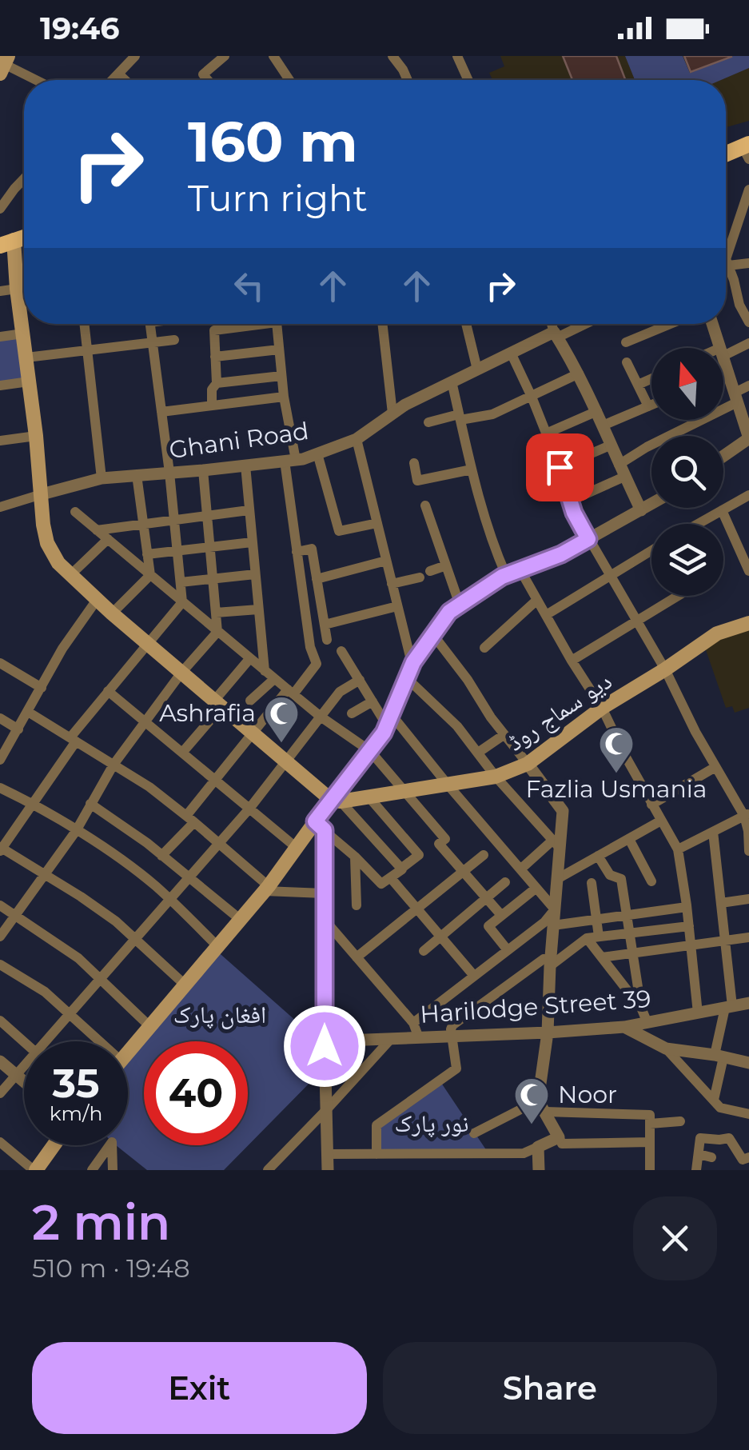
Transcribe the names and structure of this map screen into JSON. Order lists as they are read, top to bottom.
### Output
{
  "streets": {
    "main road": ["دیو سماج روڈ"],
    "street": ["Ghani Road", "Harilodge Street 39"]
  },
  "parks": ["افغان پارک", "نور پارک"],
  "places": {
    "mosque": ["Ashrafia", "Fazlia Usmania", "Noor"]
  },
  "north": "top",
  "page": {
    "status": "19:46",
    "turn": ["160 m", "Turn right"],
    "speed": "35 km/h",
    "limit": "40",
    "heading": ["2 min", "510 m · 19:48"],
    "buttons": ["Exit", "Share"]
  }
}
